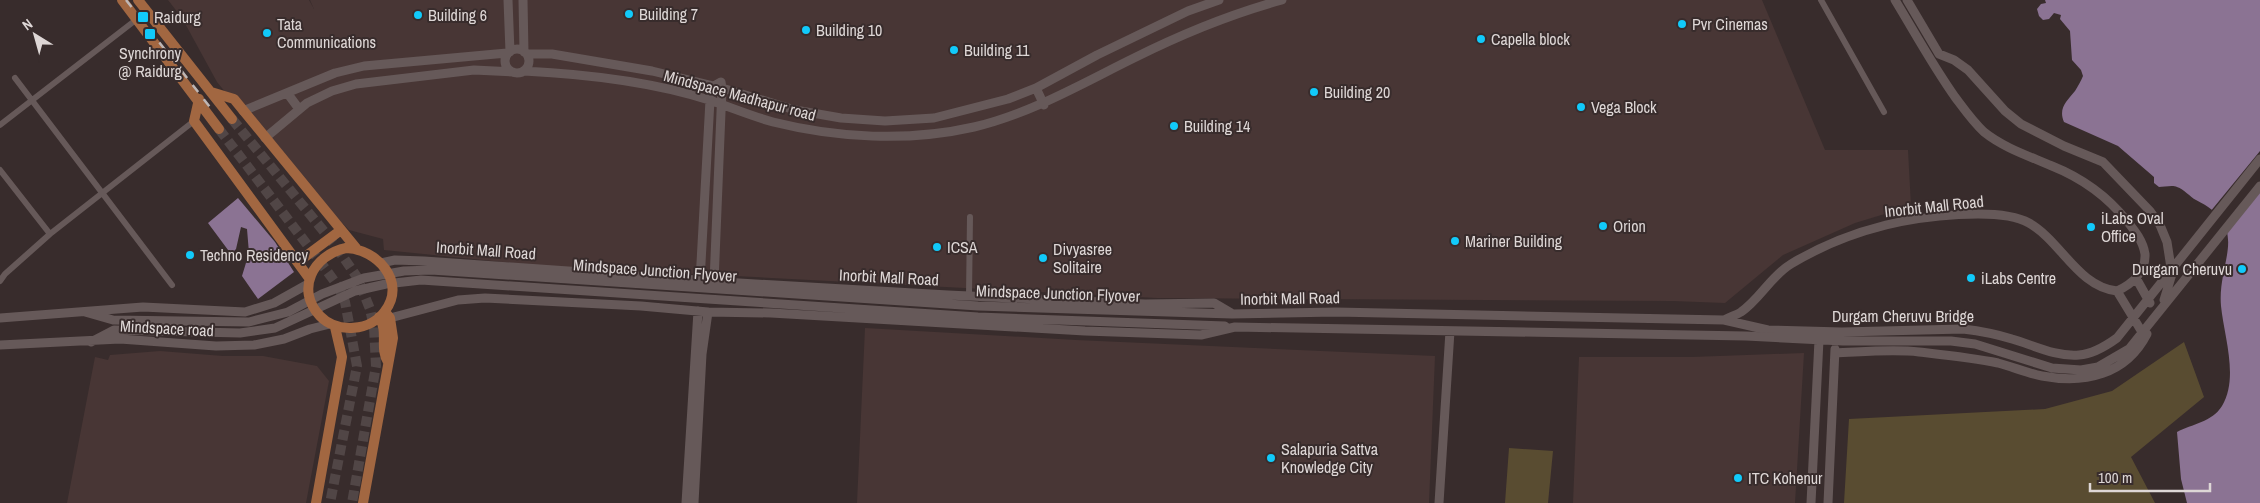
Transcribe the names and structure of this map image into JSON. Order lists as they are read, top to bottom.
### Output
{
  "streets": {
    "main road": [
      "Mindspace Madhapur road",
      "Inorbit Mall Road",
      "Mindspace Junction Flyover",
      "Durgam Cheruvu Bridge",
      "Mindspace road"
    ]
  },
  "crossings": [
    ["Inorbit Mall Road", "Mindspace Junction Flyover"],
    ["Inorbit Mall Road", "Durgam Cheruvu Bridge"],
    ["Inorbit Mall Road", "Mindspace road"],
    ["Mindspace Junction Flyover", "Mindspace road"]
  ],
  "places": {
    "other": [
      "Building 7",
      "Building 6",
      "Pvr Cinemas",
      "Building 10",
      "Tata Communications",
      "Capella block",
      "Building 11",
      "Building 20",
      "Vega Block",
      "Building 14",
      "Orion",
      "iLabs Oval Office",
      "Mariner Building",
      "ICSA",
      "Techno Residency",
      "Divyasree Solitaire",
      "Durgam Cheruvu",
      "iLabs Centre",
      "Salapuria Sattva Knowledge City",
      "ITC Kohenur"
    ],
    "transit": ["Raidurg", "Synchrony @ Raidurg"]
  },
  "scale_bar": "100 m",
  "north": "top left"
}
